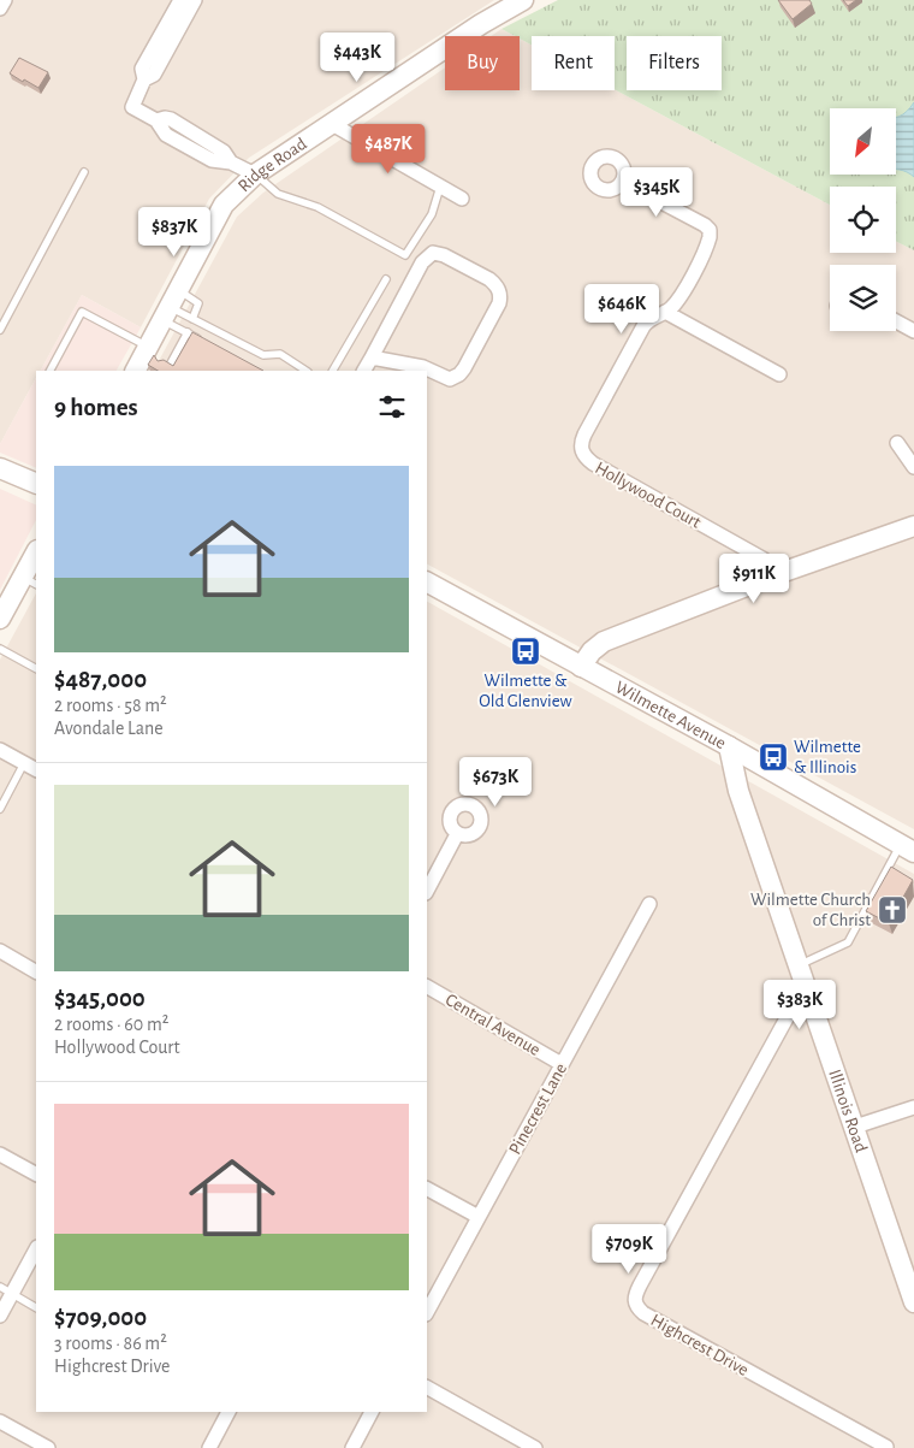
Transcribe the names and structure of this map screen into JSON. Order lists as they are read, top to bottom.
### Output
{
  "streets": {
    "street": [
      "Ridge Road",
      "Hollywood Court",
      "Wilmette Avenue",
      "Central Avenue",
      "Pinecrest Lane",
      "Illinois Road",
      "Highcrest Drive"
    ]
  },
  "crossings": [
    ["Wilmette Avenue", "Illinois Road"],
    ["Central Avenue", "Pinecrest Lane"],
    ["Illinois Road", "Highcrest Drive"]
  ],
  "places": {
    "bus stop": ["Wilmette & Old Glenview", "Wilmette & Illinois"],
    "church": ["Wilmette Church of Christ"]
  },
  "north": "bottom left",
  "page": {
    "price": [
      "$443K",
      "$487K",
      "$345K",
      "$837K",
      "$646K",
      "$911K",
      "$673K",
      "$383K",
      "$709K"
    ],
    "chip": ["Buy", "Rent", "Filters"],
    "heading": "9 homes",
    "list": [
      {
        "name": "$487,000",
        "note": "2 rooms · 58 m² · Avondale Lane"
      },
      {
        "name": "$345,000",
        "note": "2 rooms · 60 m² · Hollywood Court"
      },
      {
        "name": "$709,000",
        "note": "3 rooms · 86 m² · Highcrest Drive"
      }
    ]
  }
}
